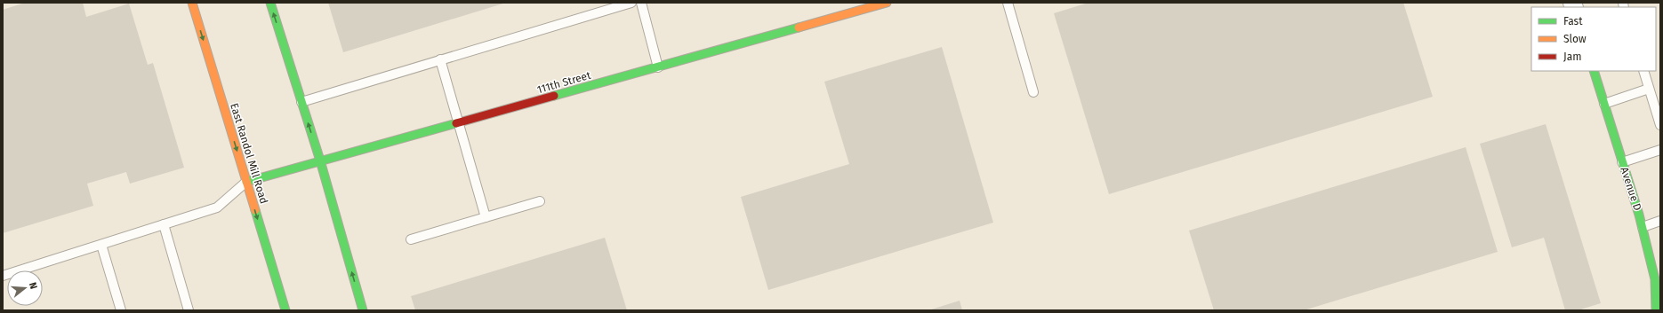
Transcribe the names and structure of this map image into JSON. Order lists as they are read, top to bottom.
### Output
{
  "streets": {
    "street": ["111th Street", "East Randol Mill Road", "Avenue D"]
  },
  "crossings": [
    ["111th Street", "East Randol Mill Road"]
  ],
  "one_way": ["East Randol Mill Road"],
  "legend": ["Fast", "Slow", "Jam"],
  "north": "right"
}
